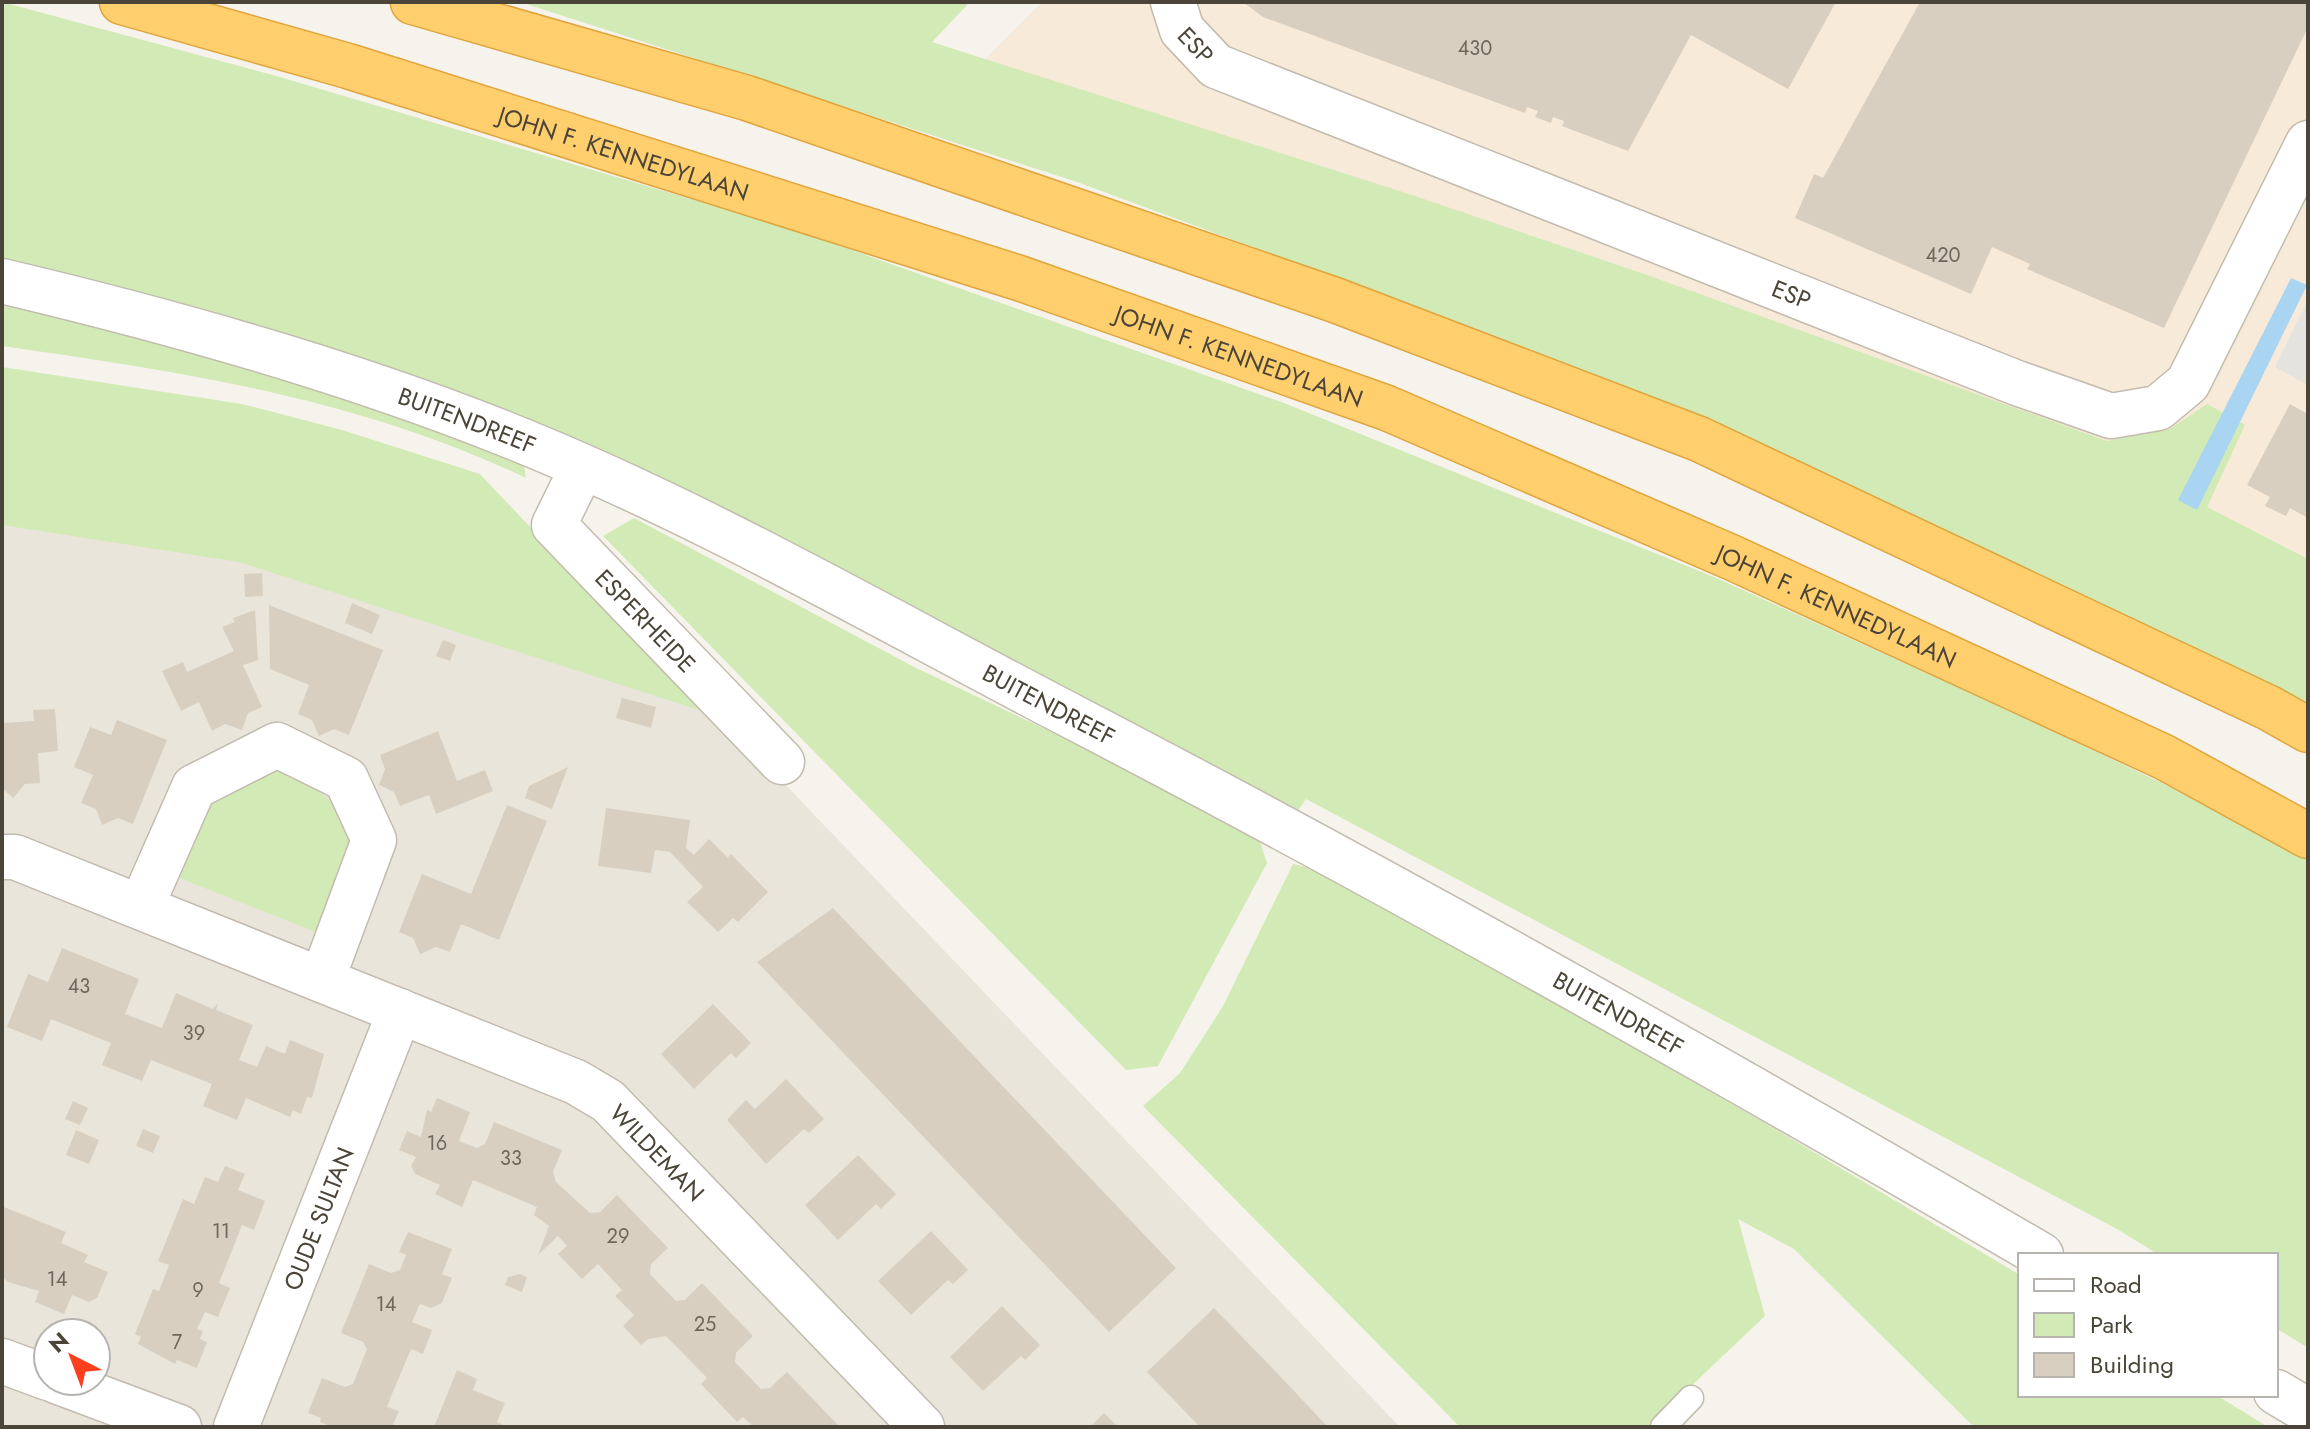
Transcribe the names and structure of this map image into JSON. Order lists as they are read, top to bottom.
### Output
{
  "streets": {
    "highway": ["JOHN F. KENNEDYLAAN"],
    "street": [
      "ESP",
      "BUITENDREEF",
      "ESPERHEIDE",
      "WILDEMAN",
      "OUDE SULTAN"
    ]
  },
  "crossings": [
    ["BUITENDREEF", "ESPERHEIDE"],
    ["WILDEMAN", "OUDE SULTAN"]
  ],
  "house_numbers": [
    "430",
    "420",
    "43",
    "39",
    "16",
    "33",
    "11",
    "29",
    "14",
    "9",
    "14",
    "25",
    "7"
  ],
  "legend": ["Road", "Park", "Building"],
  "north": "top left"
}
